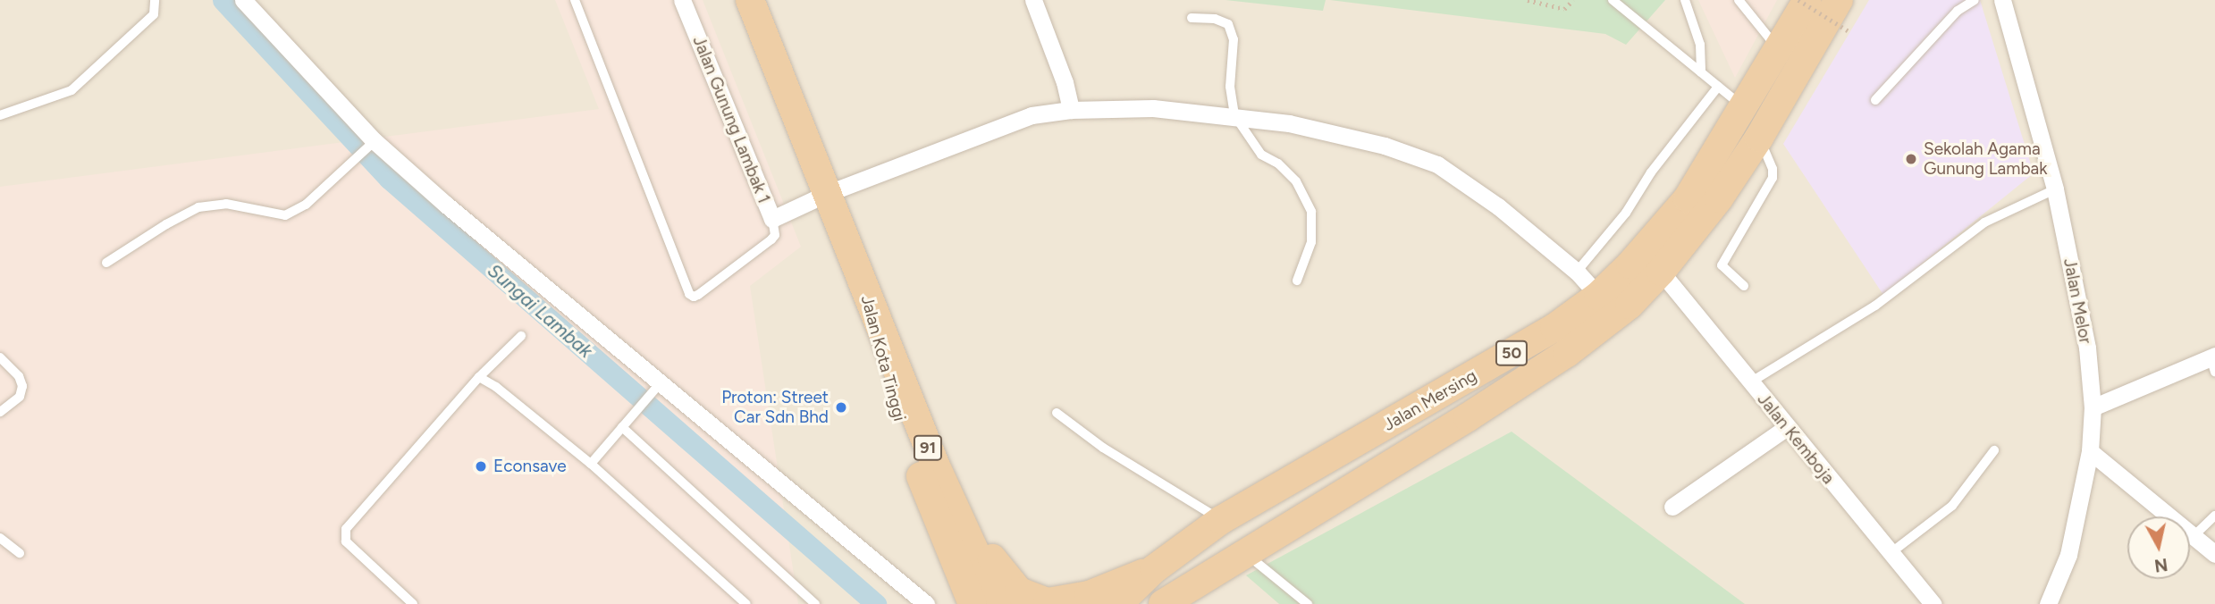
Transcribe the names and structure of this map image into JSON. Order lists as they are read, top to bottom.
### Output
{
  "streets": {
    "highway": [
      "50",
      "Jalan Kota Tinggi",
      "Jalan Mersing",
      "91"
    ],
    "street": ["Jalan Gunung Lambak 1", "Jalan Melor", "Jalan Kemboja"]
  },
  "crossings": [
    ["Jalan Gunung Lambak 1", "Jalan Kota Tinggi"],
    ["Jalan Gunung Lambak 1", "Jalan Mersing"],
    ["Jalan Mersing", "Jalan Kemboja"]
  ],
  "water": ["Sungai Lambak"],
  "places": ["Sekolah Agama Gunung Lambak", "Proton: Street Car Sdn Bhd", "Econsave"],
  "north": "bottom"
}
